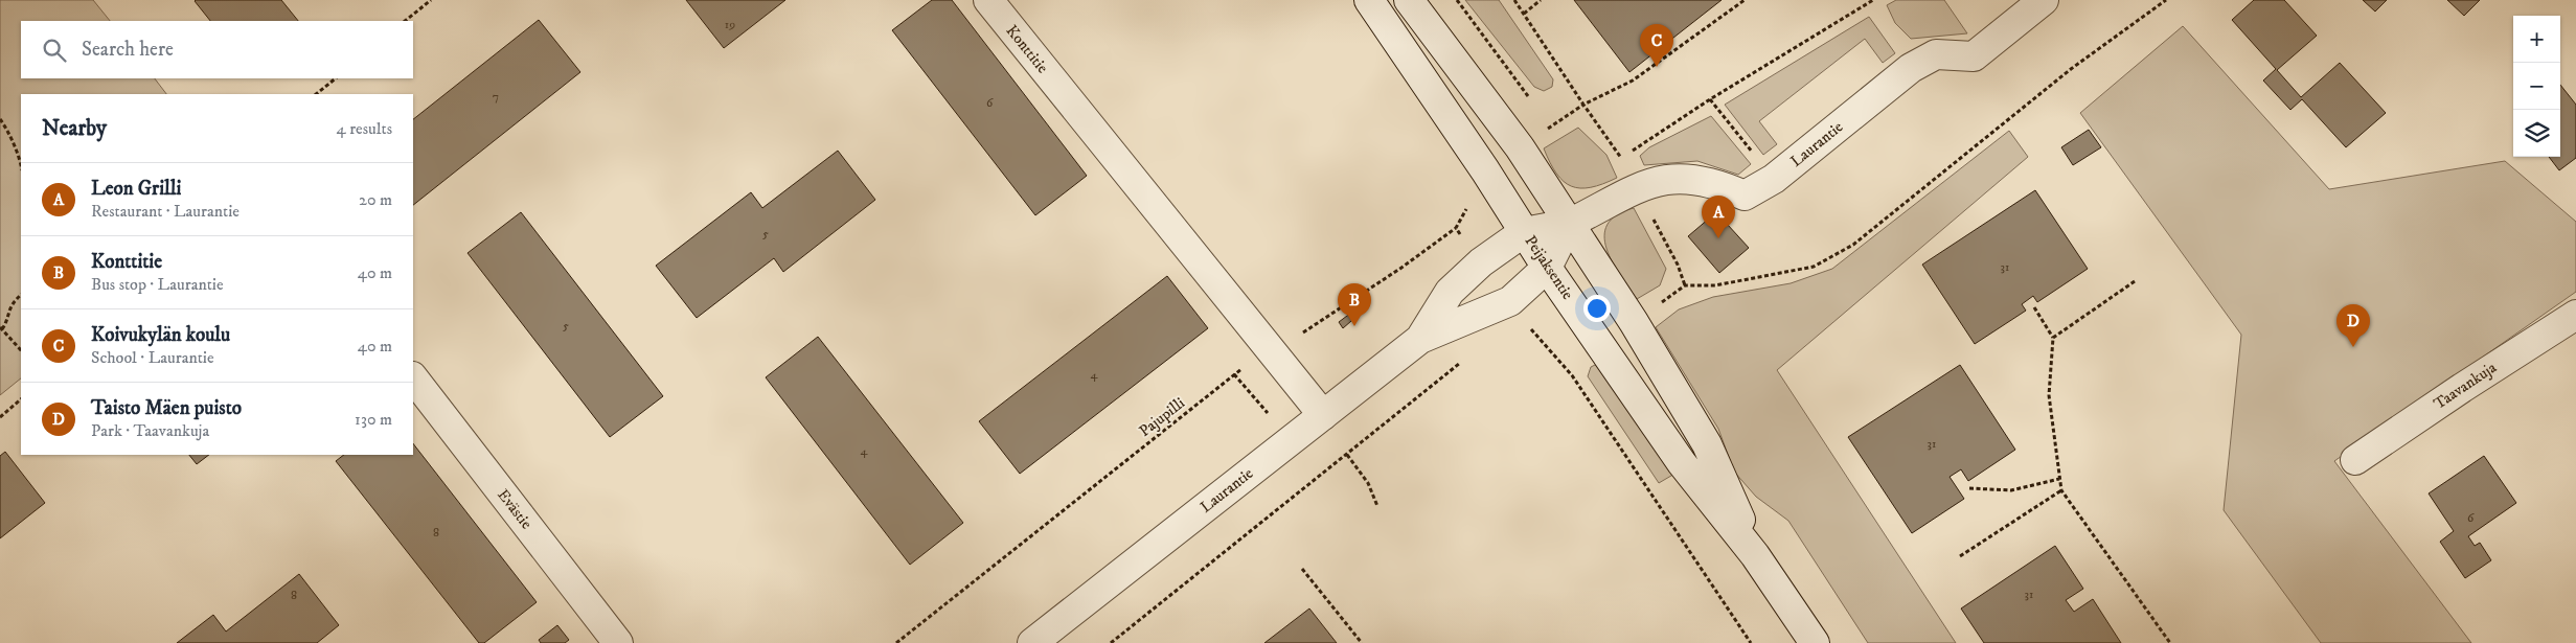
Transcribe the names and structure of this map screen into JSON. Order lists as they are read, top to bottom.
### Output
{
  "streets": {
    "street": [
      "Konttitie",
      "Laurantie",
      "Peijaksentie",
      "Taavankuja",
      "Evästie"
    ],
    "path": ["Pajupilli"]
  },
  "crossings": [
    ["Konttitie", "Laurantie"],
    ["Konttitie", "Pajupilli"],
    ["Laurantie", "Peijaksentie"]
  ],
  "house_numbers": [
    "19",
    "7",
    "6",
    "5",
    "31",
    "5",
    "4",
    "31",
    "4",
    "6",
    "8",
    "31",
    "8"
  ],
  "page": {
    "map_buttons": ["+", "−"],
    "search": "Search here",
    "pins": [
      "C",
      "A",
      "B",
      "D"
    ],
    "heading": ["Nearby", "4 results"],
    "list": [
      {
        "mark": "A",
        "name": "Leon Grilli",
        "note": "Restaurant · Laurantie",
        "value": "20 m"
      },
      {
        "mark": "B",
        "name": "Konttitie",
        "note": "Bus stop · Laurantie",
        "value": "40 m"
      },
      {
        "mark": "C",
        "name": "Koivukylän koulu",
        "note": "School · Laurantie",
        "value": "40 m"
      },
      {
        "mark": "D",
        "name": "Taisto Mäen puisto",
        "note": "Park · Taavankuja",
        "value": "130 m"
      }
    ]
  }
}
